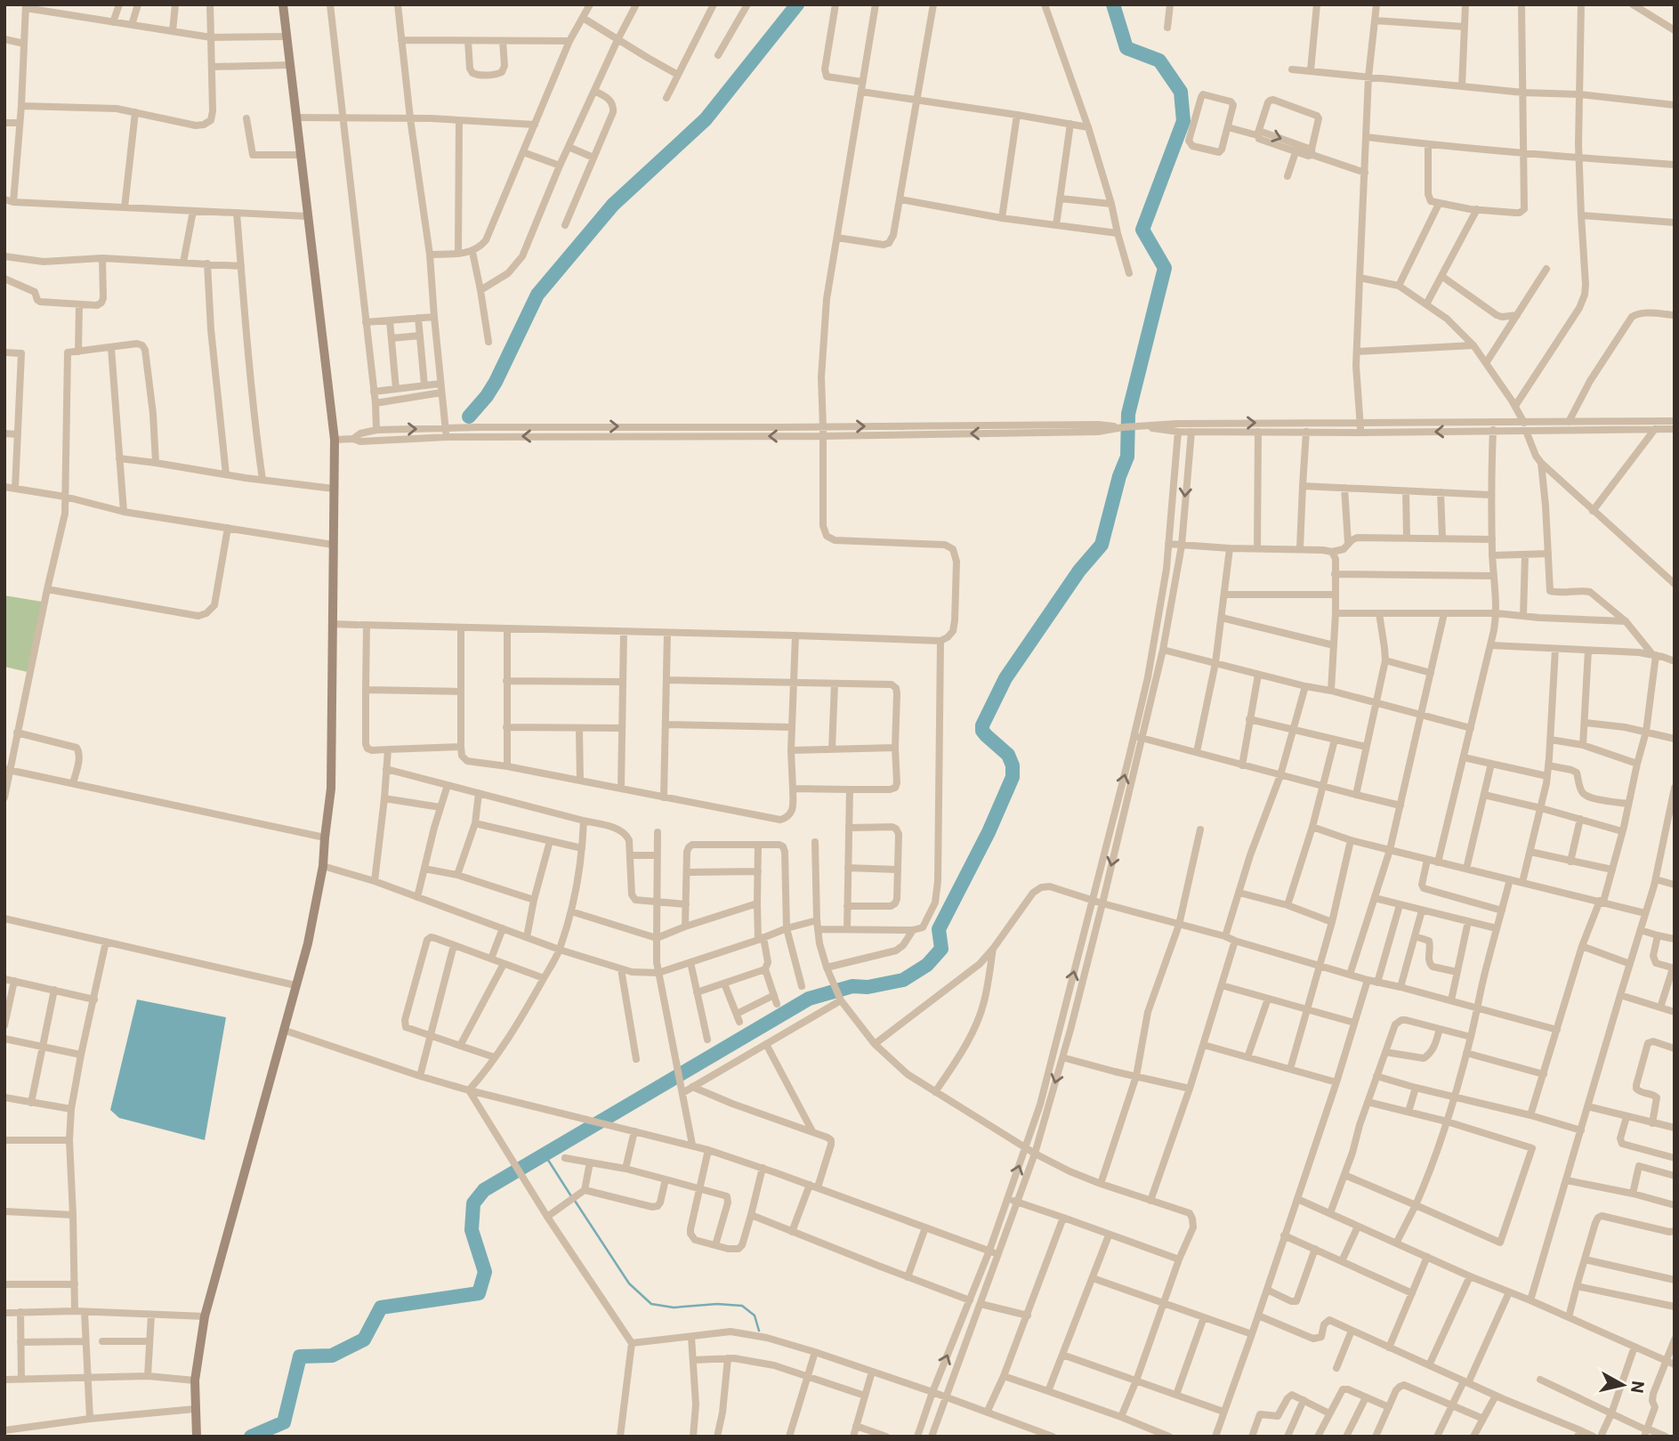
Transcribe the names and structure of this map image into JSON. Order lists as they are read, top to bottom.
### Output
{
  "north": "right"
}
